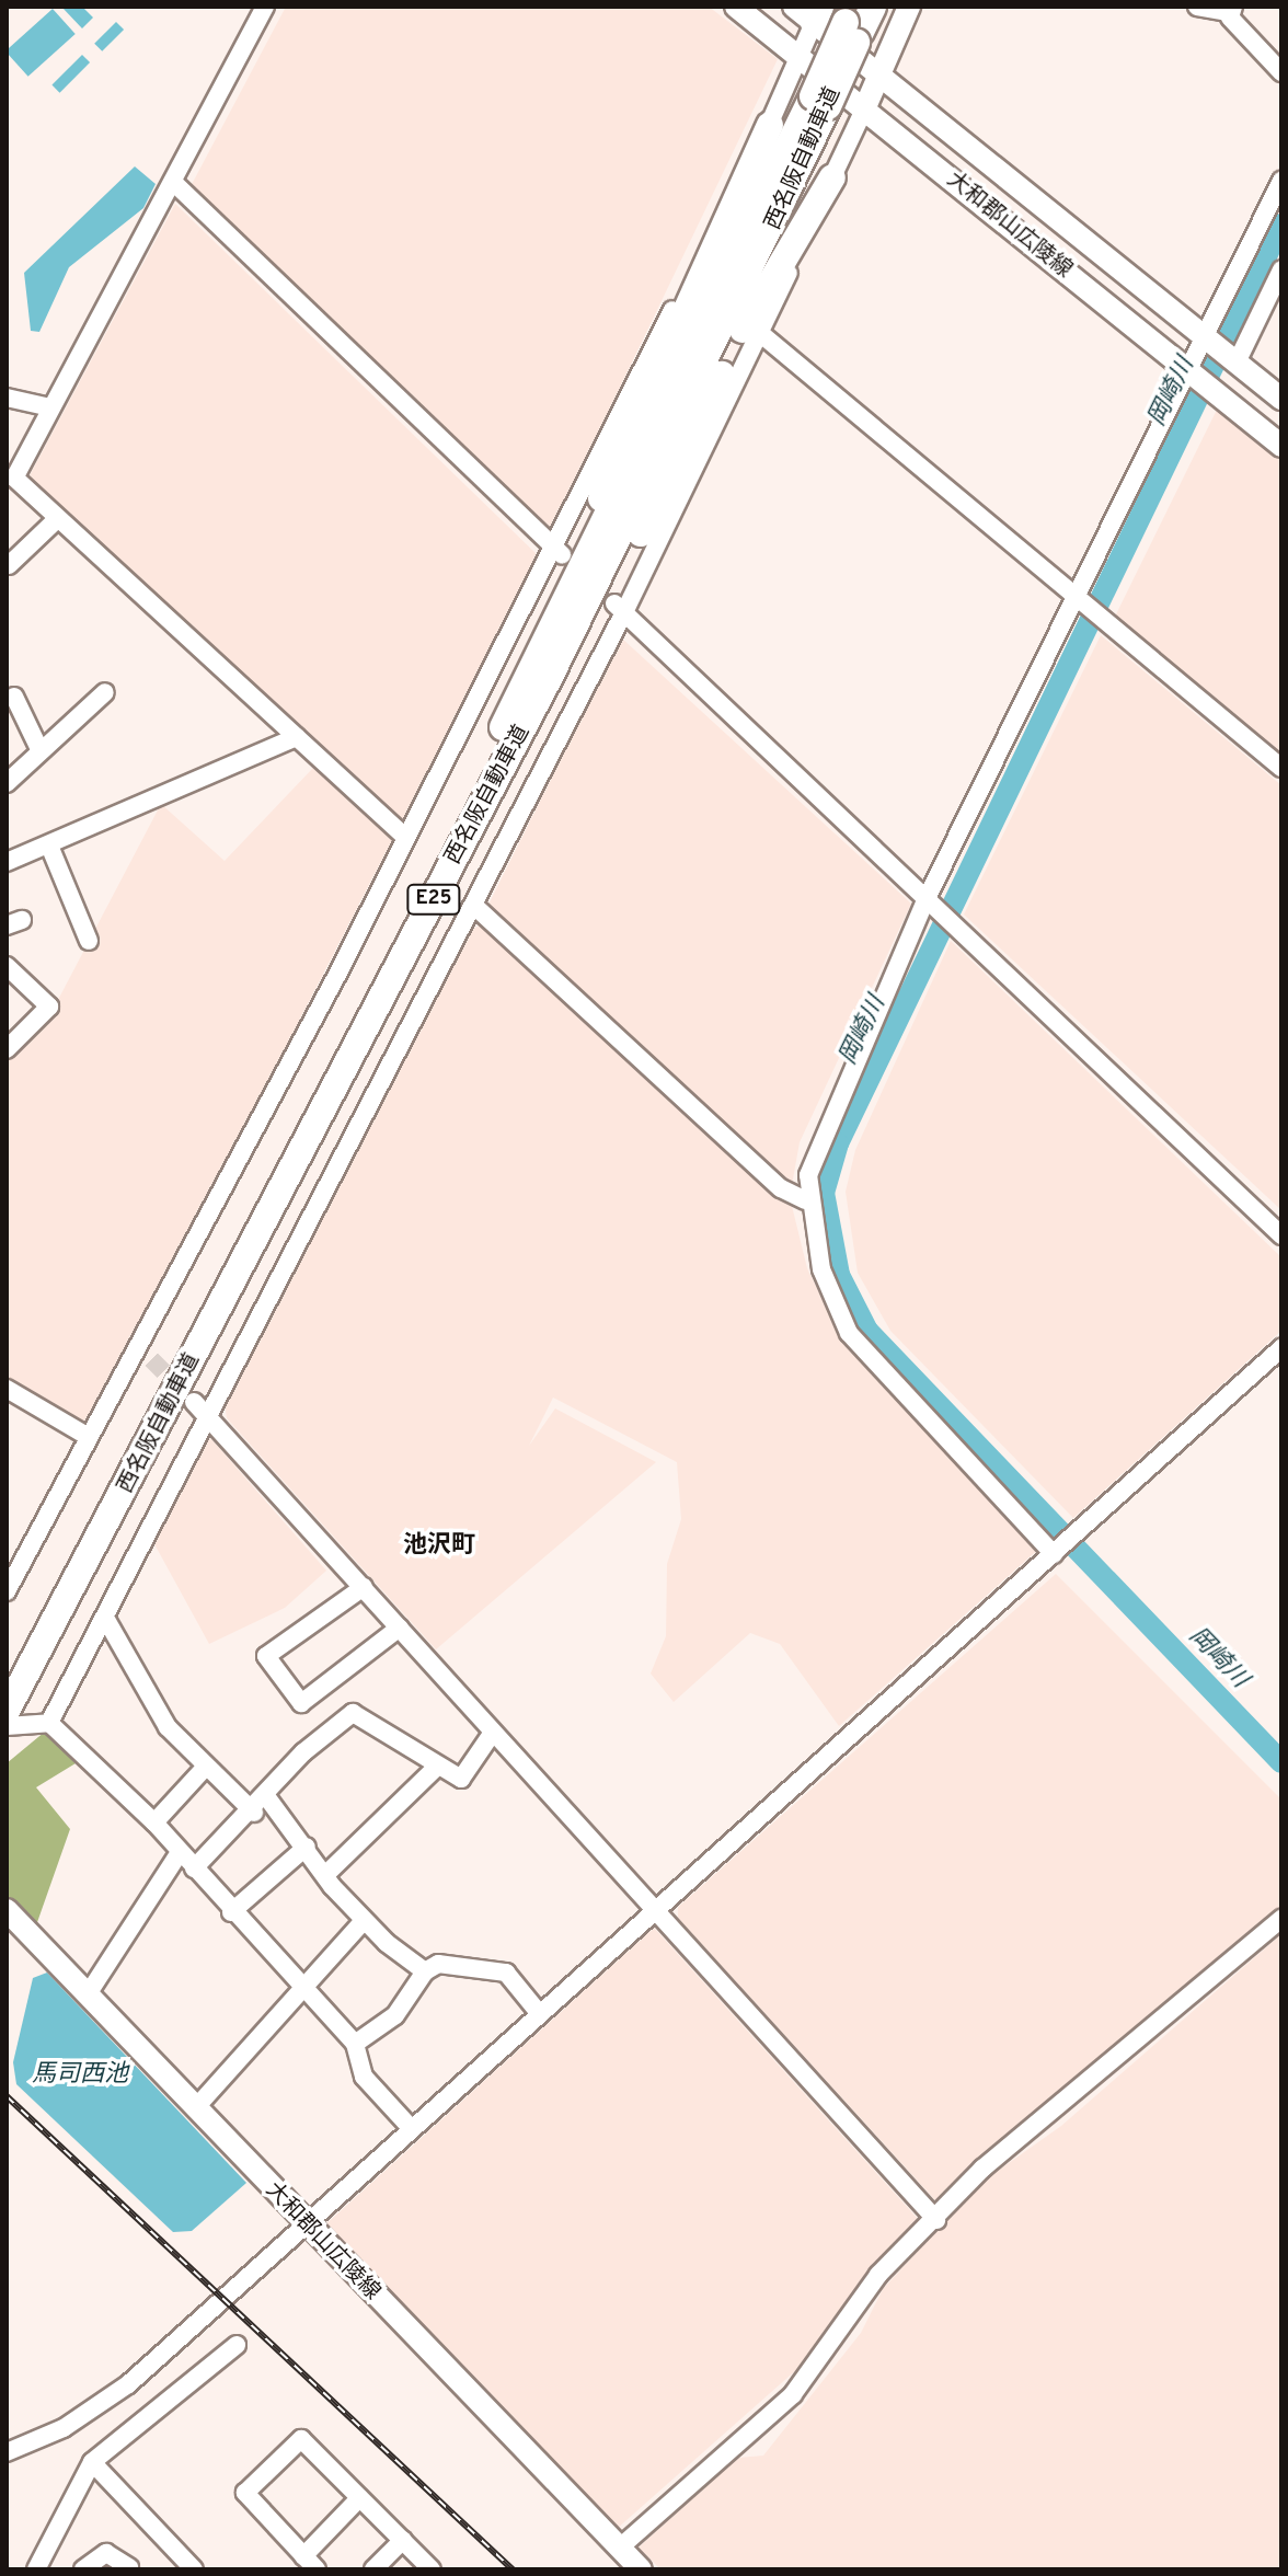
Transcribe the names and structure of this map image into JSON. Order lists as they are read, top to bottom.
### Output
{
  "streets": {
    "highway": ["西名阪自動車道", "E25"],
    "main road": ["大和郡山広陵線"]
  },
  "districts": ["池沢町"],
  "water": ["岡崎川", "馬司西池"]
}
